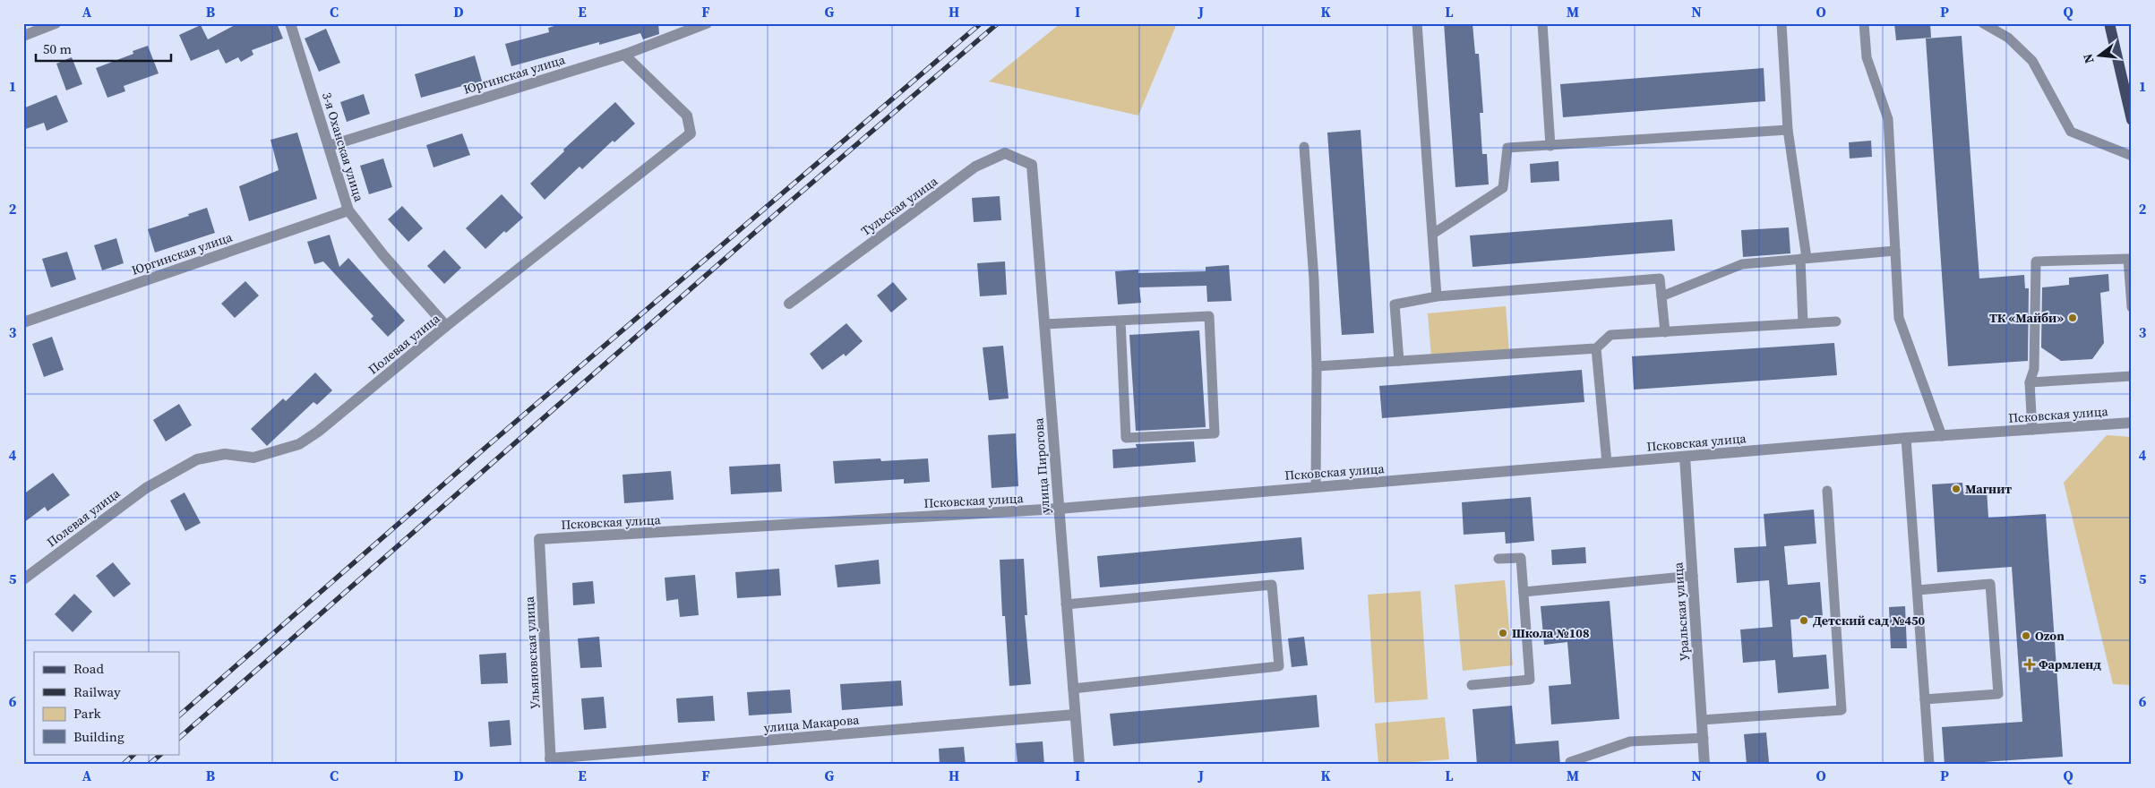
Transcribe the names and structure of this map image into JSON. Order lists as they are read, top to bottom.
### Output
{
  "streets": {
    "street": [
      "Юргинская улица",
      "3-я Оханская улица",
      "Тульская улица",
      "Полевая улица",
      "Псковская улица",
      "улица Пирогова",
      "Уральская улица",
      "Ульяновская улица",
      "улица Макарова"
    ]
  },
  "crossings": [
    ["Юргинская улица", "3-я Оханская улица"],
    ["Юргинская улица", "Полевая улица"],
    ["3-я Оханская улица", "Полевая улица"],
    ["Тульская улица", "улица Пирогова"],
    ["Псковская улица", "улица Пирогова"],
    ["Псковская улица", "Уральская улица"],
    ["Псковская улица", "Ульяновская улица"],
    ["улица Пирогова", "улица Макарова"],
    ["Ульяновская улица", "улица Макарова"]
  ],
  "places": {
    "other": [
      "ТК «Майби»",
      "Магнит",
      "Детский сад №450",
      "Школа №108",
      "Ozon"
    ],
    "health": ["Фармленд"]
  },
  "legend": [
    "Road",
    "Railway",
    "Park",
    "Building"
  ],
  "scale_bar": "50 m",
  "north": "left",
  "grid": {
    "columns": [
      "A",
      "B",
      "C",
      "D",
      "E",
      "F",
      "G",
      "H",
      "I",
      "J",
      "K",
      "L",
      "M",
      "N",
      "O",
      "P",
      "Q"
    ],
    "rows": [
      "1",
      "2",
      "3",
      "4",
      "5",
      "6"
    ]
  }
}
